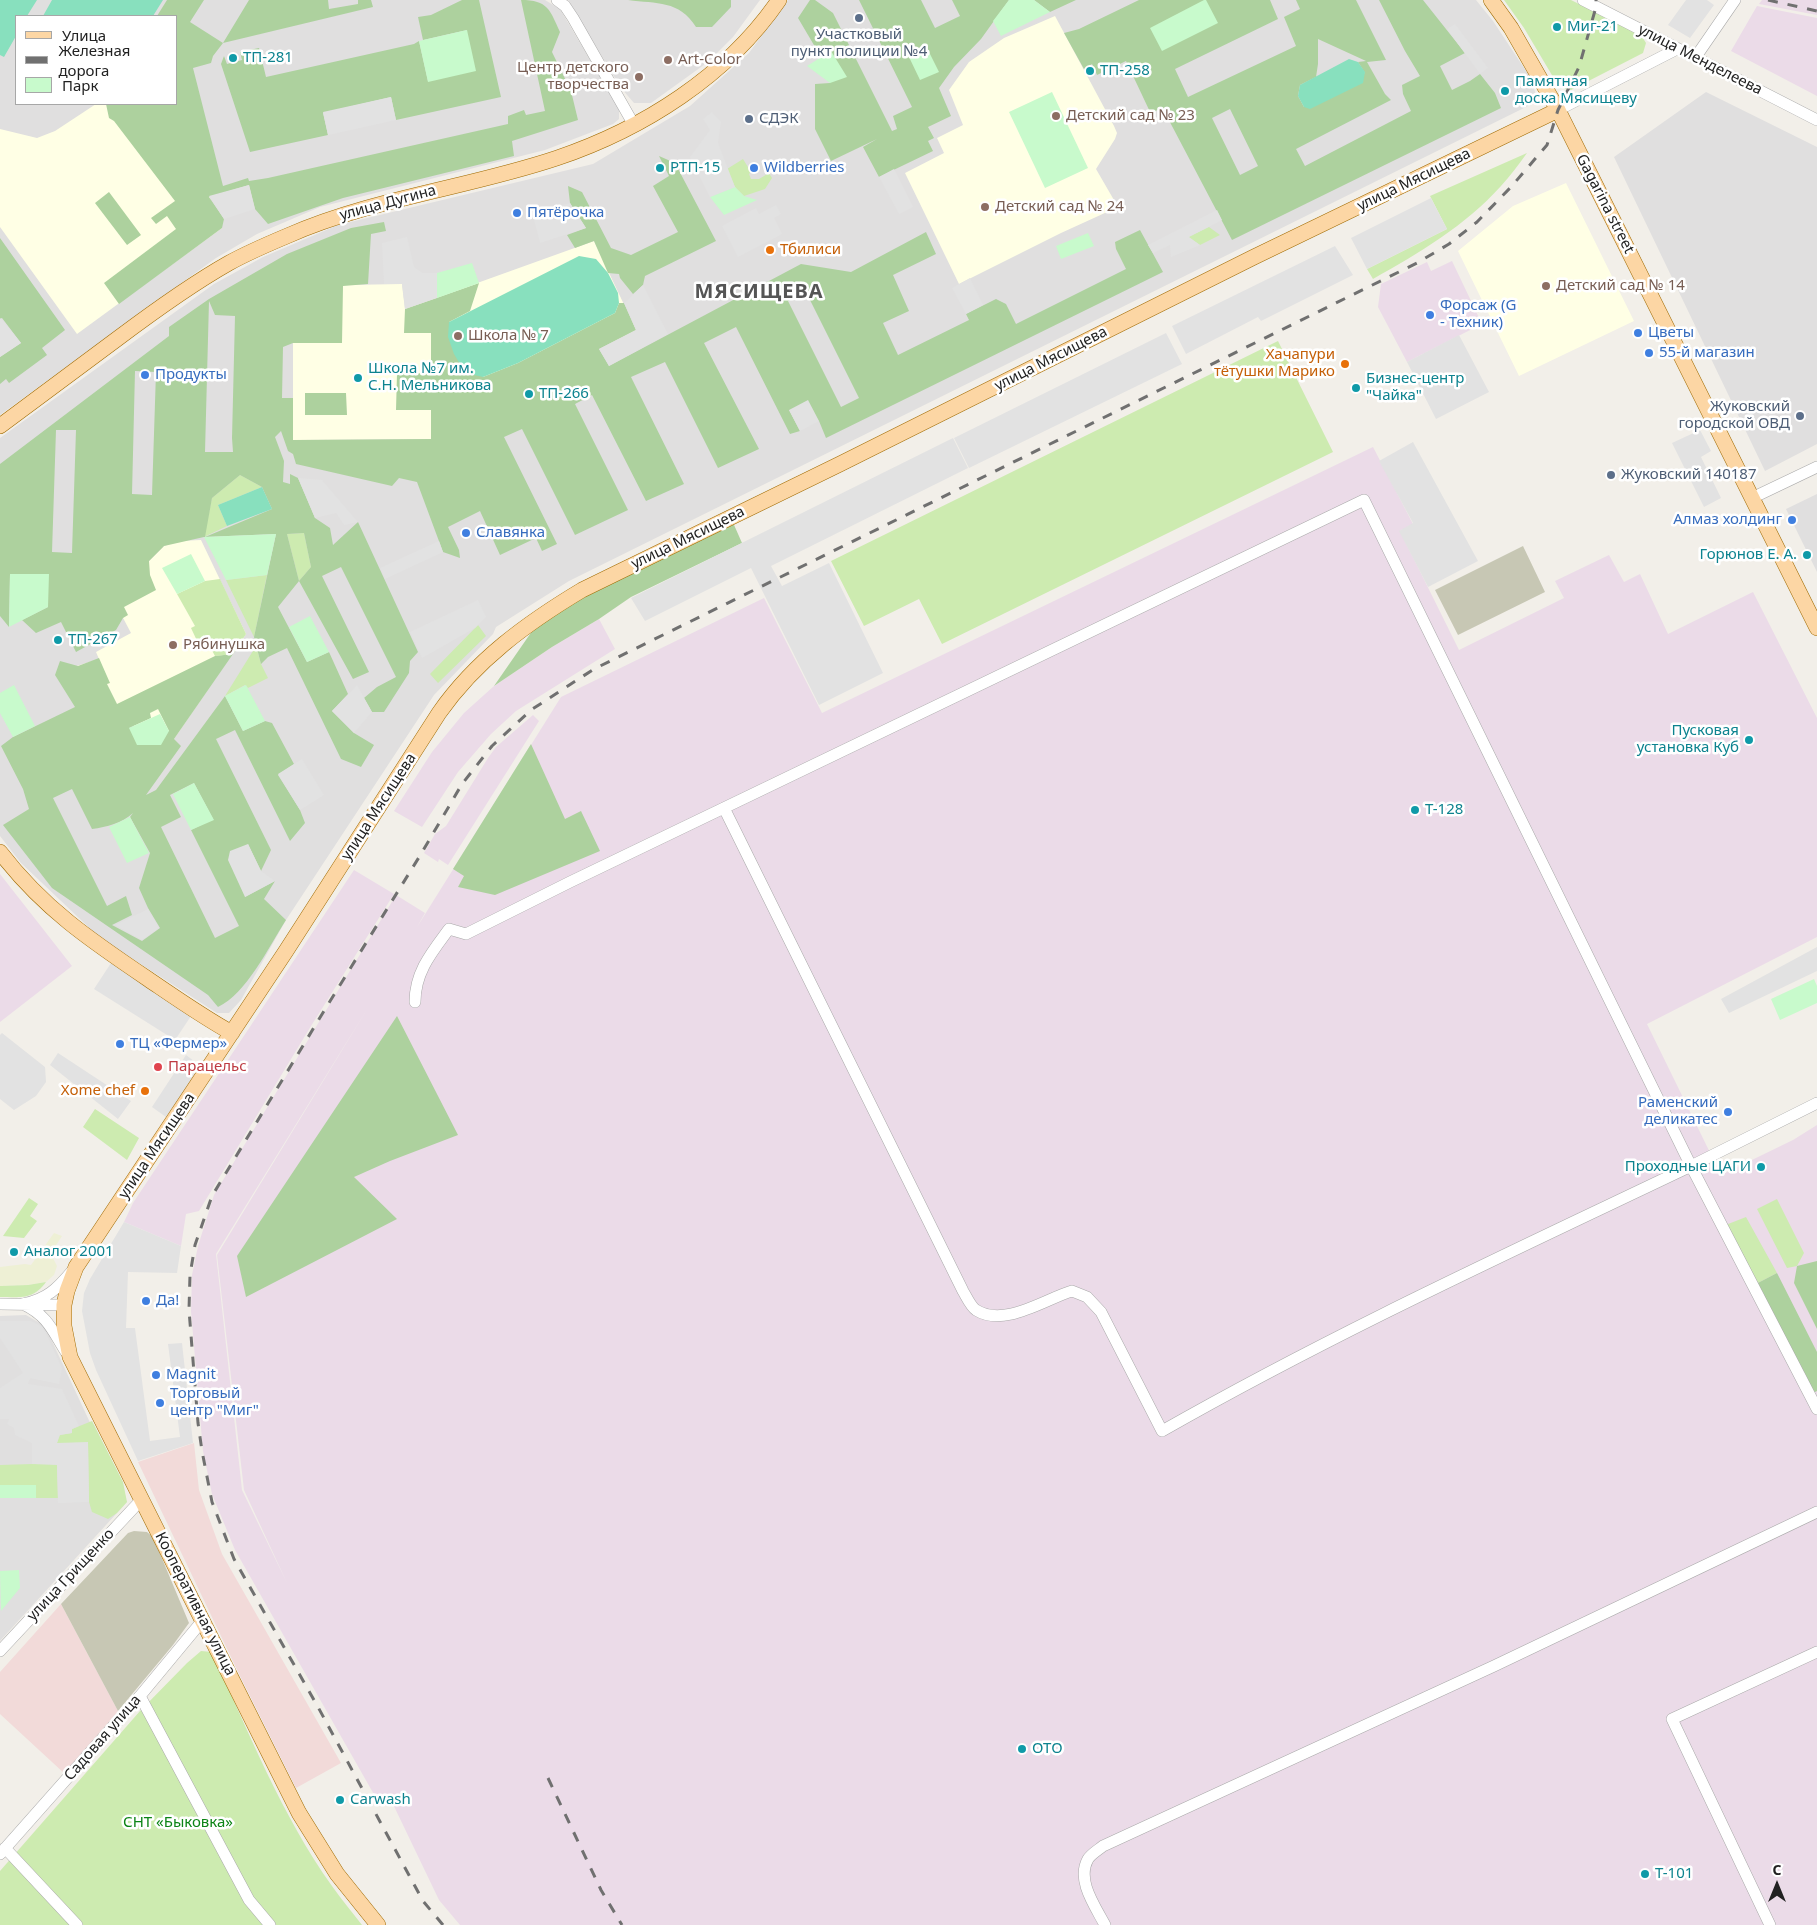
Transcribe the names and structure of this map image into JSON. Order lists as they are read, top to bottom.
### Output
{
  "streets": {
    "main road": [
      "улица Мясищева",
      "улица Дугина",
      "Gagarina street",
      "Кооперативная улица"
    ],
    "street": ["улица Менделеева", "улица Грищенко", "Садовая улица"]
  },
  "crossings": [
    ["улица Мясищева", "Gagarina street"],
    ["улица Мясищева", "Кооперативная улица"],
    ["улица Грищенко", "Кооперативная улица"],
    ["Кооперативная улица", "Садовая улица"]
  ],
  "districts": ["МЯСИЩЕВА"],
  "parks": ["СНТ «Быковка»"],
  "places": [
    "Участковый пункт полиции №4",
    "Миг-21",
    "ТП-281",
    "Art-Color",
    "ТП-258",
    "Центр детского творчества",
    "Памятная доска Мясищеву",
    "Детский сад № 23",
    "СДЭК",
    "РТП-15",
    "Wildberries",
    "Детский сад № 24",
    "Пятёрочка",
    "Тбилиси",
    "Детский сад № 14",
    "Форсаж (G - Техник)",
    "Цветы",
    "Школа № 7",
    "55-й магазин",
    "Хачапури тётушки Марико",
    "Продукты",
    "Школа №7 им. С.Н. Мельникова",
    "Бизнес-центр \"Чайка\"",
    "ТП-266",
    "Жуковский городской ОВД",
    "Жуковский 140187",
    "Алмаз холдинг",
    "Славянка",
    "Горюнов Е. А.",
    "ТП-267",
    "Рябинушка",
    "Пусковая установка Куб",
    "Т-128",
    "ТЦ «Фермер»",
    "Парацельс",
    "Xome chef",
    "Раменский деликатес",
    "Проходные ЦАГИ",
    "Аналог 2001",
    "Да!",
    "Magnit",
    "Торговый центр \"Миг\"",
    "ОТО",
    "Carwash",
    "Т-101"
  ],
  "legend": ["Улица", "Железная дорога", "Парк"],
  "north": "top"
}
